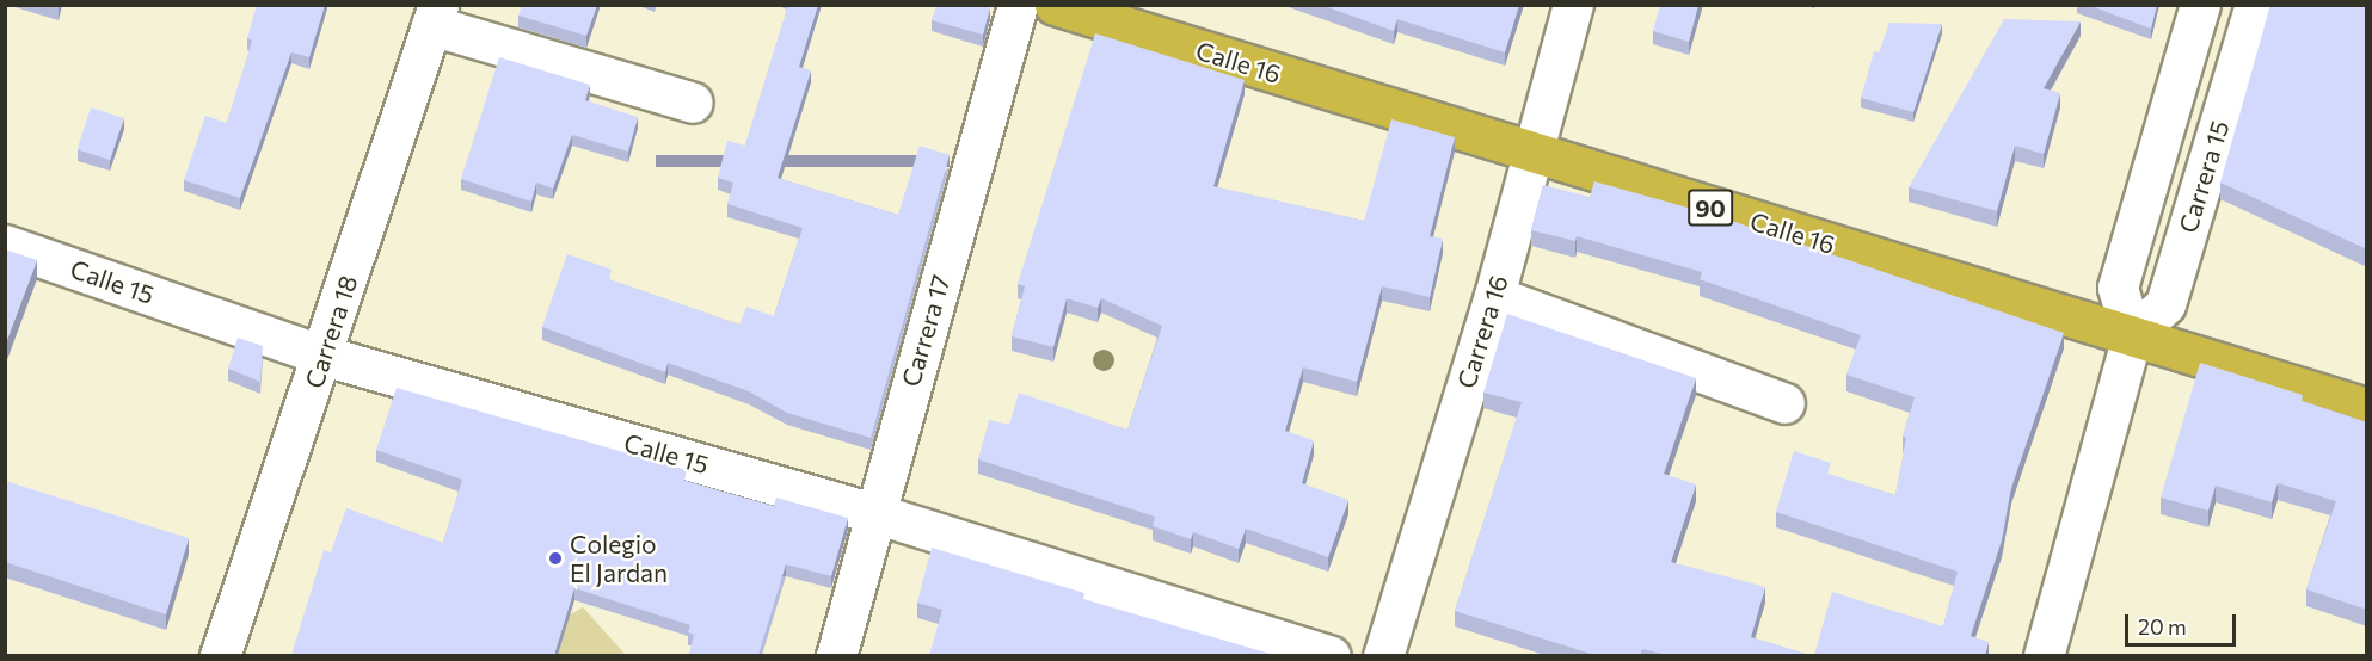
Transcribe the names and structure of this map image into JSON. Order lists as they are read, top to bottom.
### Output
{
  "streets": {
    "highway": ["Calle 16", "90"],
    "street": [
      "Carrera 15",
      "Calle 15",
      "Carrera 17",
      "Carrera 18",
      "Carrera 16"
    ]
  },
  "crossings": [
    ["Calle 16", "Carrera 15"],
    ["Calle 16", "Carrera 16"],
    ["Calle 15", "Carrera 17"],
    ["Calle 15", "Carrera 18"]
  ],
  "places": ["Colegio El Jardan"],
  "scale_bar": "20 m"
}
